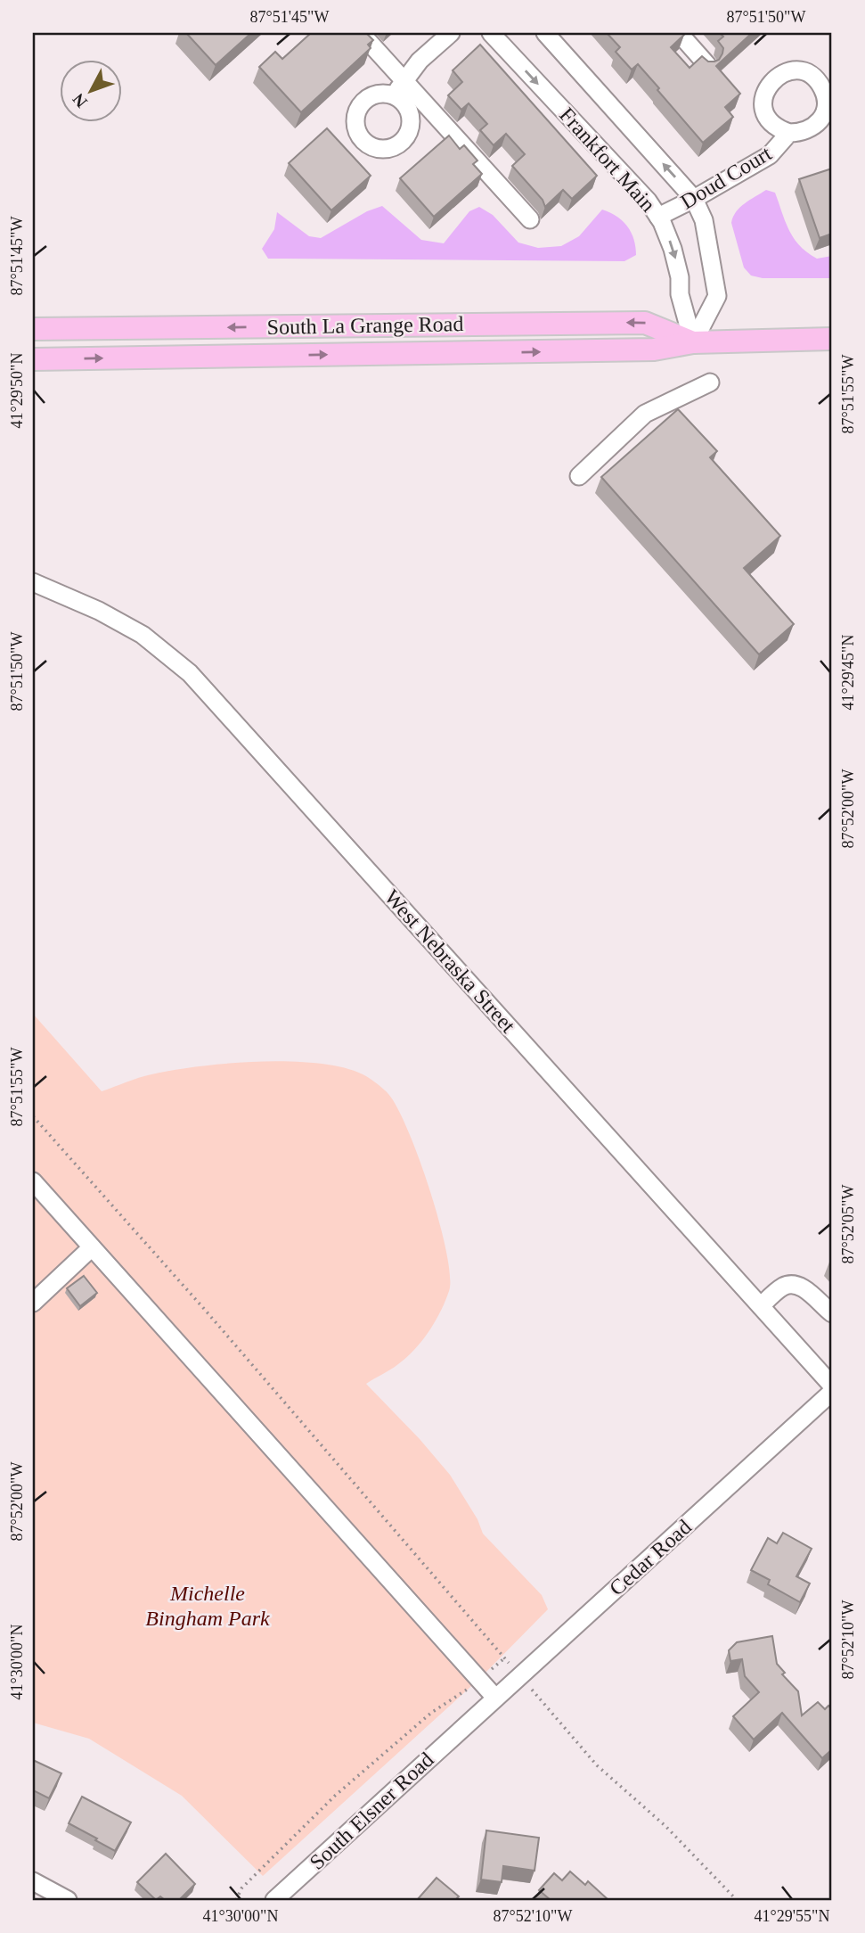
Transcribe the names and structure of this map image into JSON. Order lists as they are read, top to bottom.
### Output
{
  "streets": {
    "main road": ["South La Grange Road"],
    "street": [
      "Frankfort Main",
      "Doud Court",
      "West Nebraska Street",
      "Cedar Road",
      "South Elsner Road"
    ]
  },
  "crossings": [
    ["Frankfort Main", "Doud Court"],
    ["Frankfort Main", "South La Grange Road"],
    ["Cedar Road", "South Elsner Road"]
  ],
  "parks": ["Michelle Bingham Park"],
  "north": "bottom left",
  "coordinates": [
    "87°51'45\"W",
    "87°51'50\"W",
    "41°29'50\"N",
    "87°51'55\"W",
    "41°29'45\"N",
    "87°52'00\"W",
    "87°52'05\"W",
    "87°52'10\"W",
    "41°30'00\"N",
    "41°29'55\"N"
  ]
}
